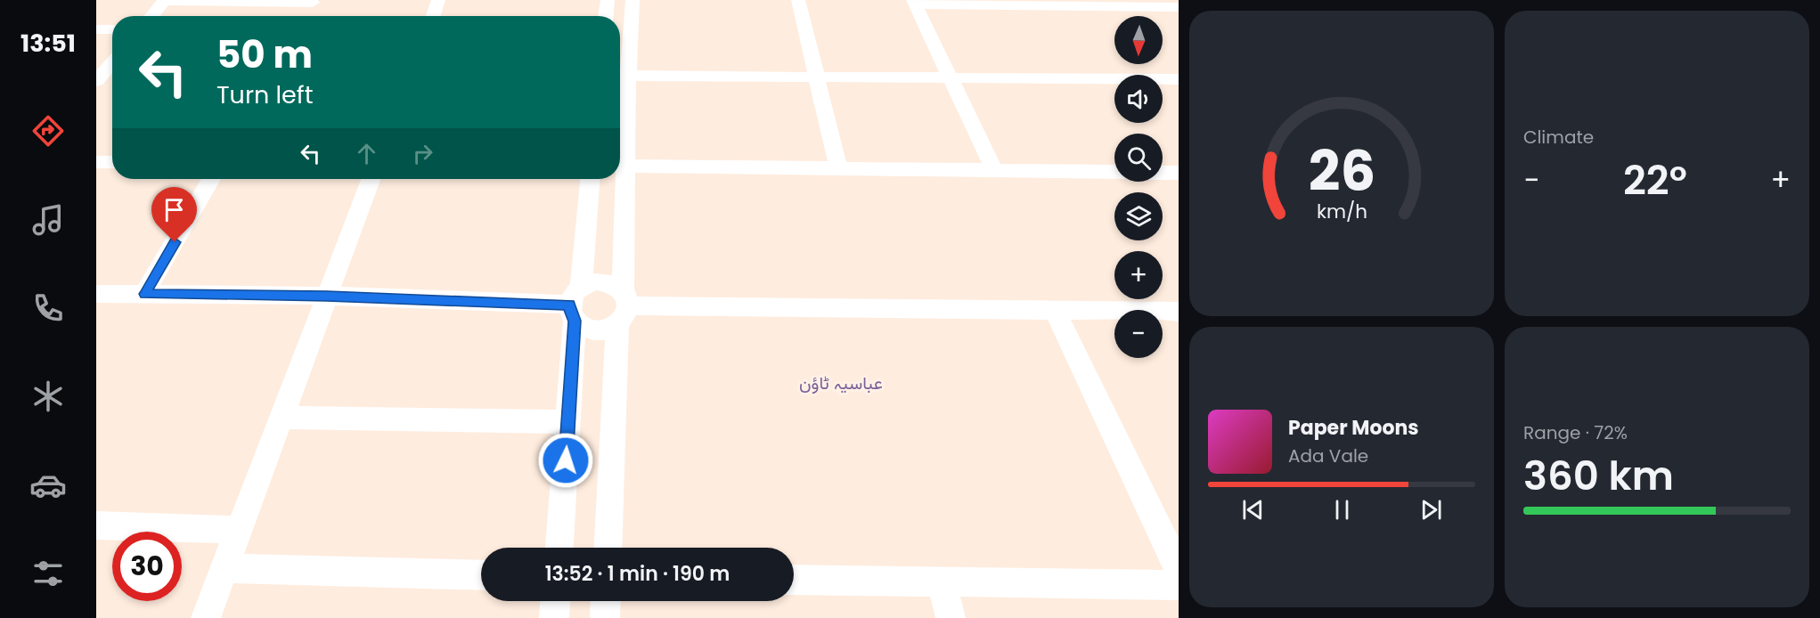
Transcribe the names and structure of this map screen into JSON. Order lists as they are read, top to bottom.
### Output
{
  "districts": ["عباسیہ ٹاؤن"],
  "north": "bottom",
  "page": {
    "tabs": "13:51",
    "tile": [
      "Climate",
      ["Range · 72%", "360 km"]
    ],
    "map_buttons": ["+", "−"],
    "turn": ["50 m", "Turn left"],
    "heat": ["−", "22°", "+"],
    "song": ["Paper Moons", "Ada Vale"],
    "limit": "30",
    "trip": "13:52 · 1 min · 190 m",
    "gauge": ["26", "km/h"]
  }
}
